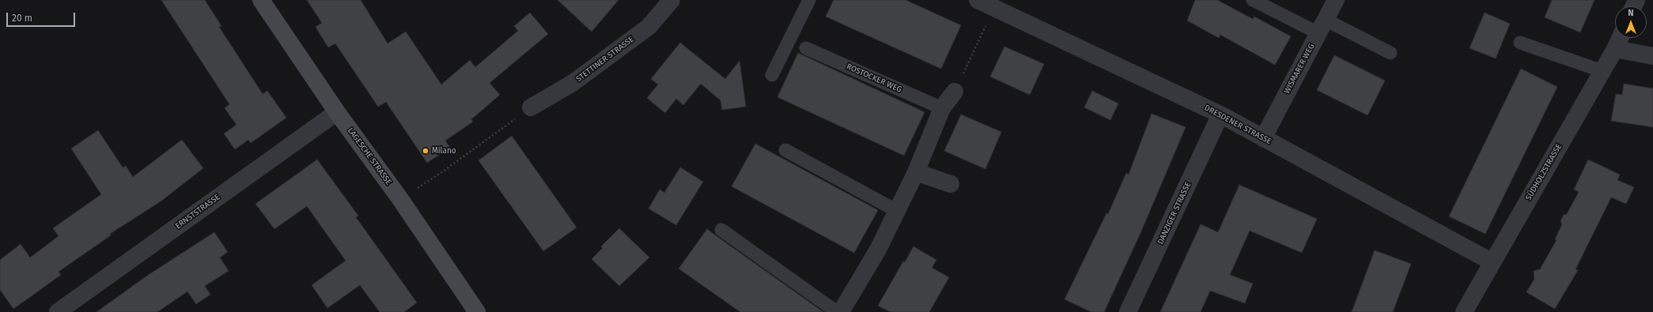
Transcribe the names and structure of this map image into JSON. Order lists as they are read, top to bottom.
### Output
{
  "streets": {
    "street": [
      "STETTINER STRASSE",
      "WISMARER WEG",
      "DRESDENER STRASSE",
      "LAGESCHE STRASSE",
      "SÜDHOLZSTRASSE",
      "ERNSTSTRASSE",
      "DANZIGER STRASSE"
    ],
    "lane": ["ROSTOCKER WEG"]
  },
  "crossings": [
    ["WISMARER WEG", "DRESDENER STRASSE"],
    ["DRESDENER STRASSE", "SÜDHOLZSTRASSE"],
    ["DRESDENER STRASSE", "DANZIGER STRASSE"],
    ["LAGESCHE STRASSE", "ERNSTSTRASSE"]
  ],
  "places": ["Milano"],
  "scale_bar": "20 m",
  "north": "top"
}
